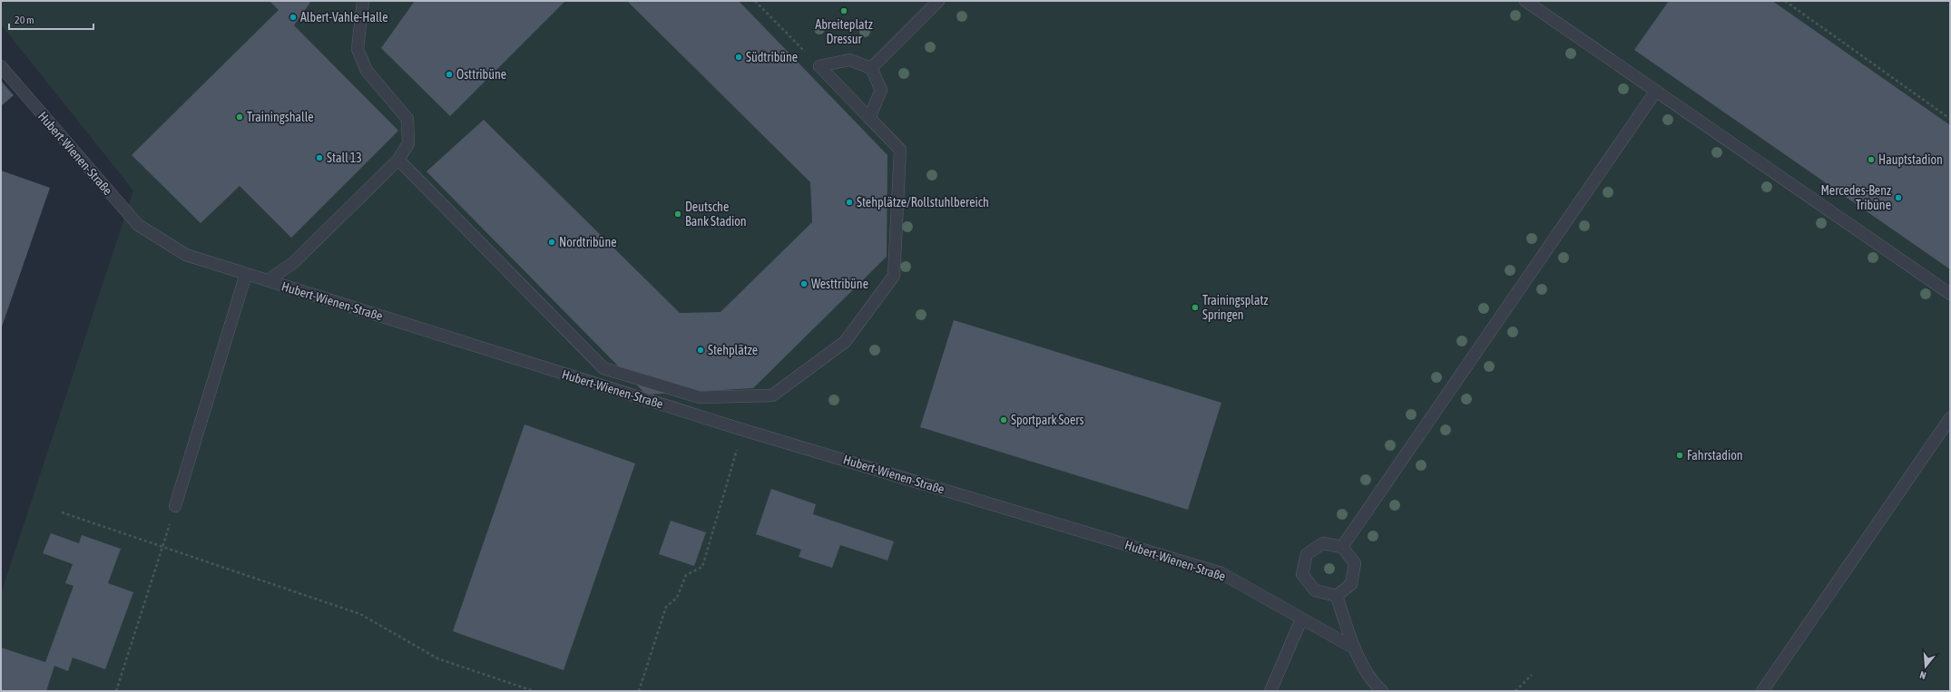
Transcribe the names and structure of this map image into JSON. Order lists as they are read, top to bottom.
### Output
{
  "streets": {
    "lane": ["Hubert-Wienen-Straße"]
  },
  "places": [
    "Abreiteplatz Dressur",
    "Albert-Vahle-Halle",
    "Südtribüne",
    "Osttribüne",
    "Trainingshalle",
    "Stall 13",
    "Hauptstadion",
    "Mercedes-Benz Tribüne",
    "Stehplätze/Rollstuhlbereich",
    "Deutsche Bank Stadion",
    "Nordtribüne",
    "Westtribüne",
    "Trainingsplatz Springen",
    "Stehplätze",
    "Sportpark Soers",
    "Fahrstadion"
  ],
  "scale_bar": "20 m",
  "north": "bottom"
}
